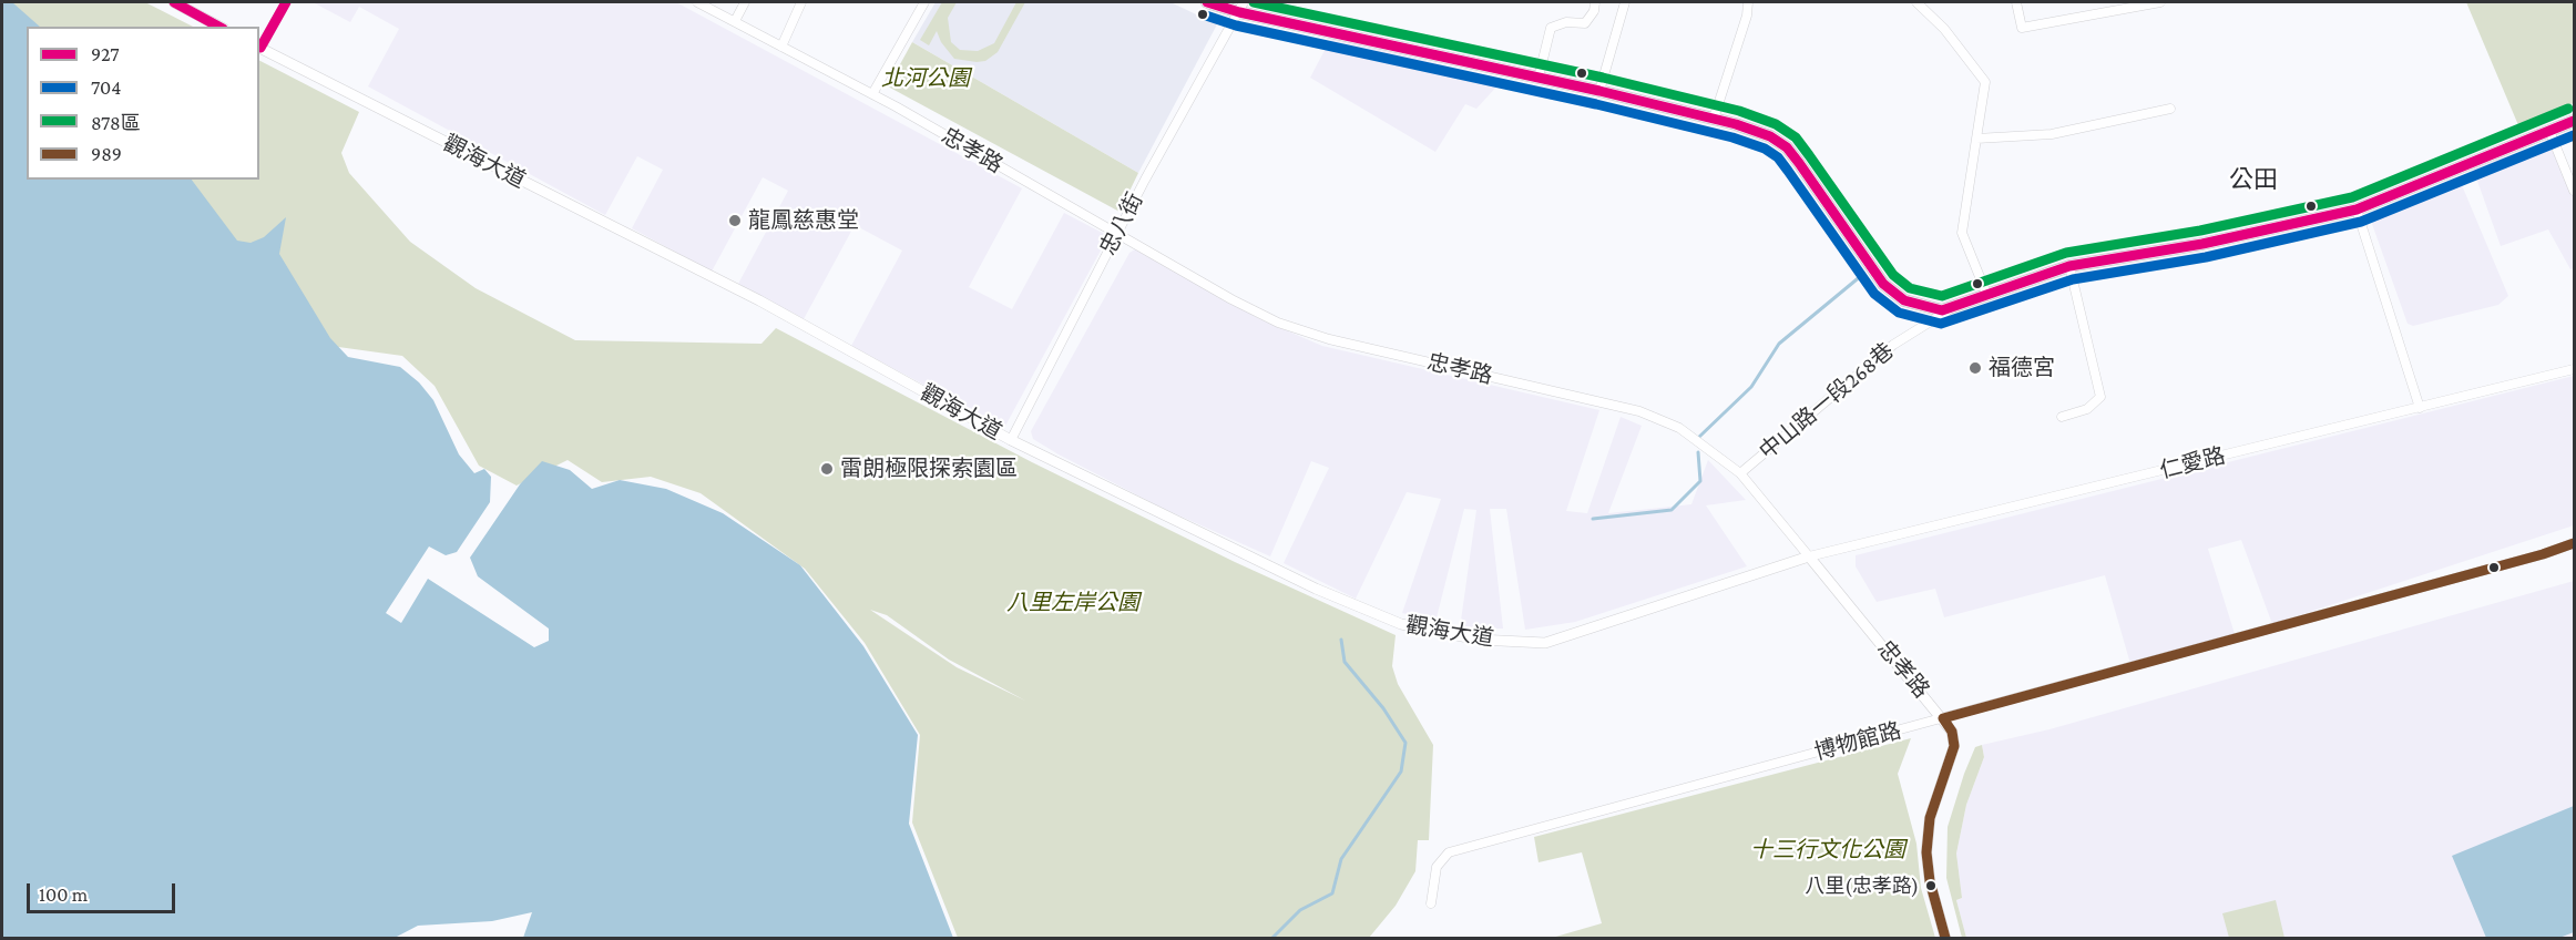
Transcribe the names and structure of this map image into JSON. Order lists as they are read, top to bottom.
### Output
{
  "streets": {
    "street": [
      "忠孝路",
      "觀海大道",
      "忠八街",
      "中山路一段268巷",
      "仁愛路",
      "博物館路"
    ]
  },
  "crossings": [
    ["忠孝路", "觀海大道"],
    ["忠孝路", "忠八街"],
    ["忠孝路", "中山路一段268巷"],
    ["忠孝路", "仁愛路"],
    ["忠孝路", "博物館路"],
    ["觀海大道", "忠八街"],
    ["觀海大道", "仁愛路"]
  ],
  "districts": ["公田"],
  "parks": ["北河公園", "八里左岸公園", "十三行文化公園"],
  "places": [
    "龍鳳慈惠堂",
    "福德宮",
    "雷朗極限探索園區",
    "八里(忠孝路)"
  ],
  "lines": [
    "transit line 927",
    "transit line 878區",
    "transit line 704",
    "transit line 989"
  ],
  "legend": [
    "927",
    "704",
    "878區",
    "989"
  ],
  "scale_bar": "100 m"
}
